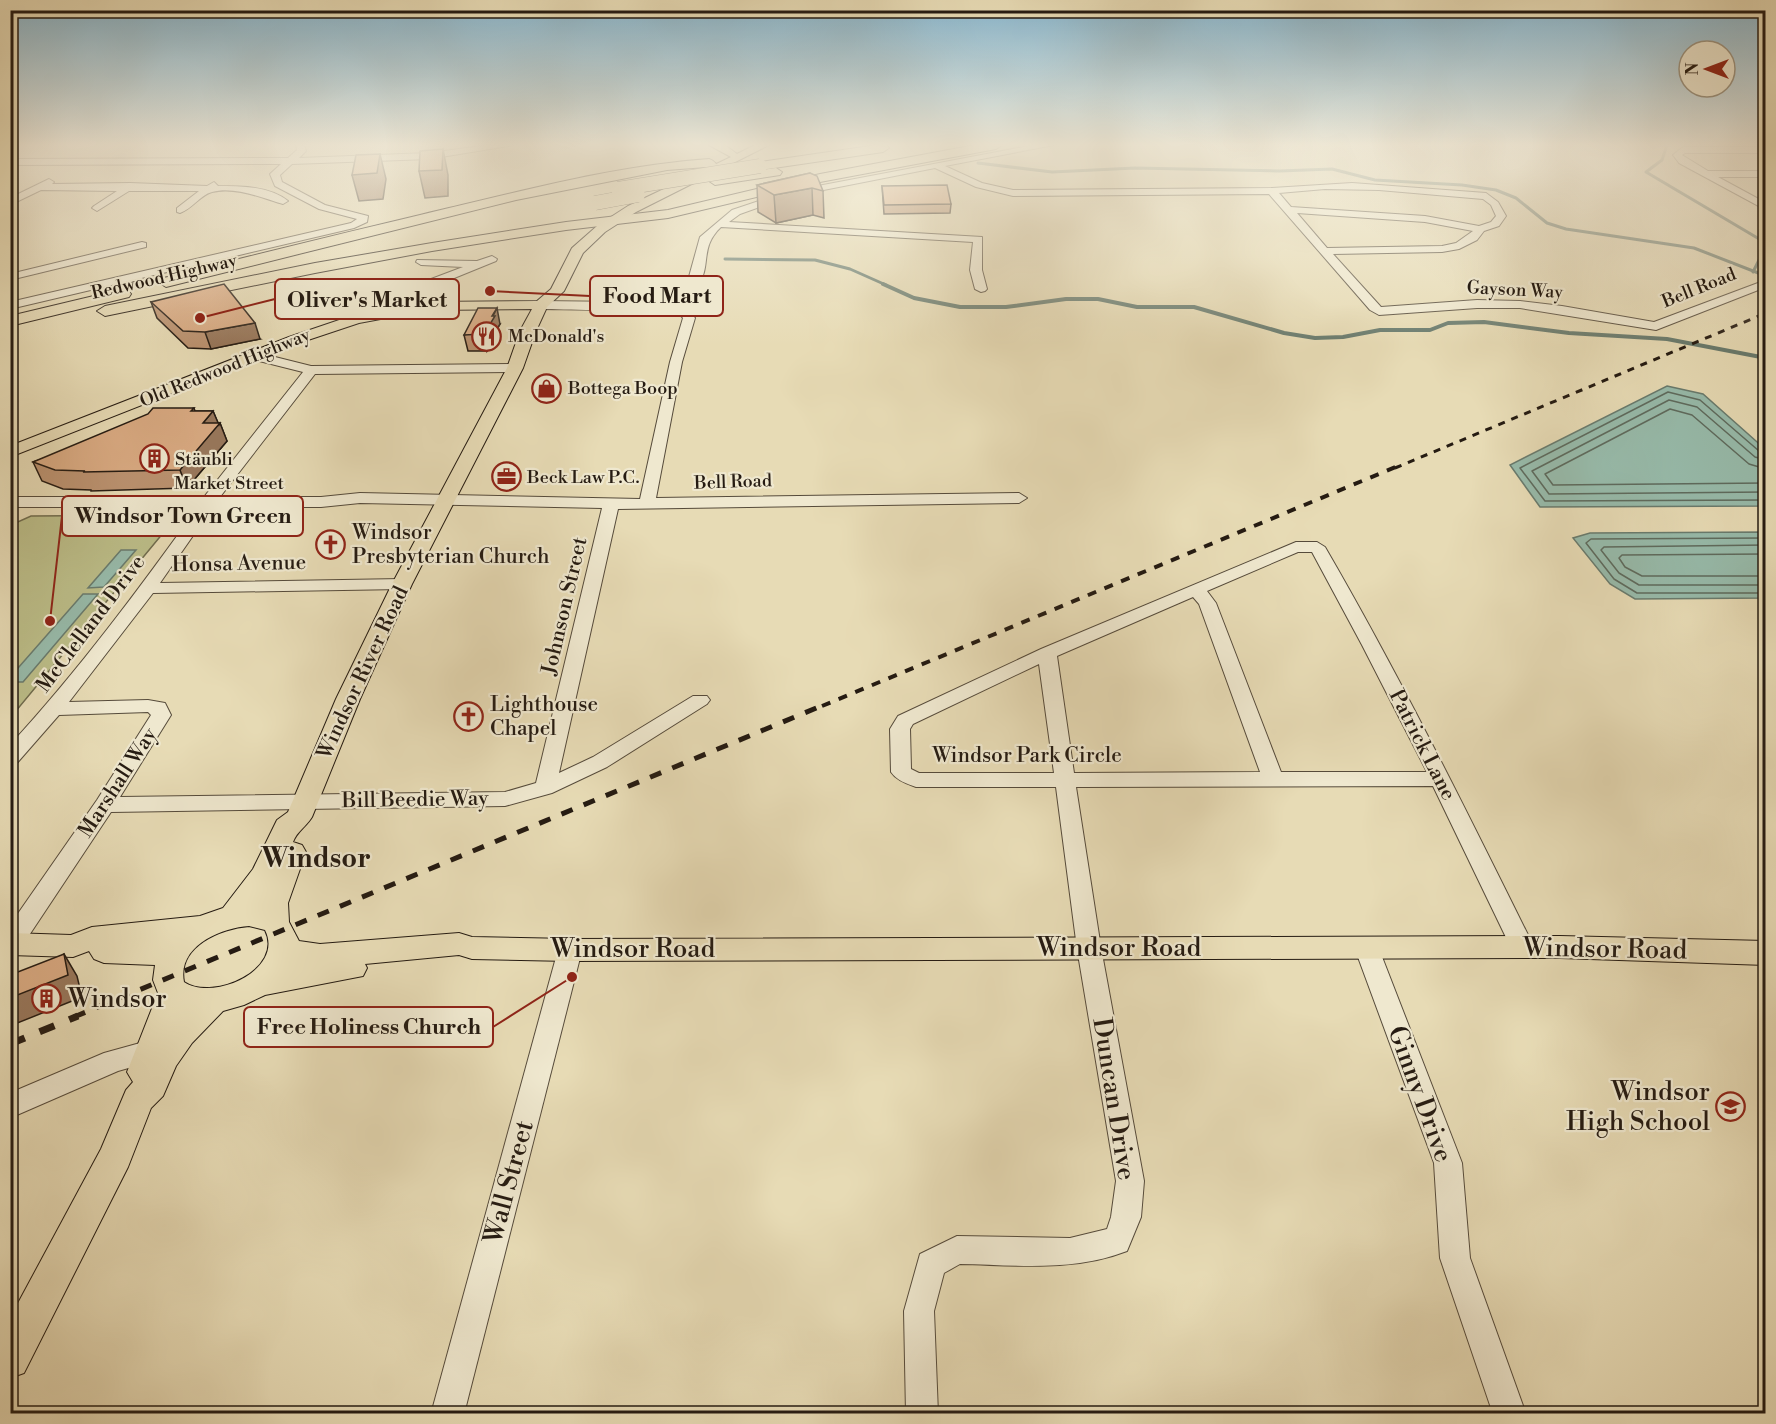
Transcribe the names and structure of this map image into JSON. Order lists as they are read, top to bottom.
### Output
{
  "streets": {
    "highway": ["Redwood Highway"],
    "main road": ["Old Redwood Highway", "Windsor River Road", "Windsor Road"],
    "street": [
      "Bell Road",
      "Gayson Way",
      "Market Street",
      "Honsa Avenue",
      "Johnson Street",
      "McClelland Drive",
      "Patrick Lane",
      "Windsor Park Circle",
      "Marshall Way",
      "Bill Beedie Way",
      "Ginny Drive",
      "Duncan Drive",
      "Wall Street"
    ]
  },
  "crossings": [
    ["Bell Road", "Gayson Way"],
    ["Bell Road", "Market Street"],
    ["Bell Road", "Johnson Street"],
    ["Bell Road", "Windsor River Road"],
    ["Old Redwood Highway", "Windsor River Road"],
    ["Market Street", "McClelland Drive"],
    ["Market Street", "Windsor River Road"],
    ["Honsa Avenue", "McClelland Drive"],
    ["Honsa Avenue", "Windsor River Road"],
    ["Johnson Street", "Bill Beedie Way"],
    ["McClelland Drive", "Marshall Way"],
    ["Windsor River Road", "Bill Beedie Way"],
    ["Windsor River Road", "Windsor Road"],
    ["Patrick Lane", "Windsor Park Circle"],
    ["Patrick Lane", "Windsor Road"],
    ["Windsor Park Circle", "Duncan Drive"],
    ["Marshall Way", "Bill Beedie Way"],
    ["Windsor Road", "Ginny Drive"],
    ["Windsor Road", "Duncan Drive"],
    ["Windsor Road", "Wall Street"]
  ],
  "districts": ["Windsor"],
  "places": {
    "other": [
      "Food Mart",
      "Oliver's Market",
      "Windsor Town Green",
      "Free Holiness Church"
    ],
    "restaurant": ["McDonald's"],
    "shop": ["Bottega Boop"],
    "building": ["Stäubli", "Windsor"],
    "office": ["Beck Law P.C."],
    "church": ["Windsor Presbyterian Church", "Lighthouse Chapel"],
    "school or university": ["Windsor High School"]
  },
  "north": "left"
}
